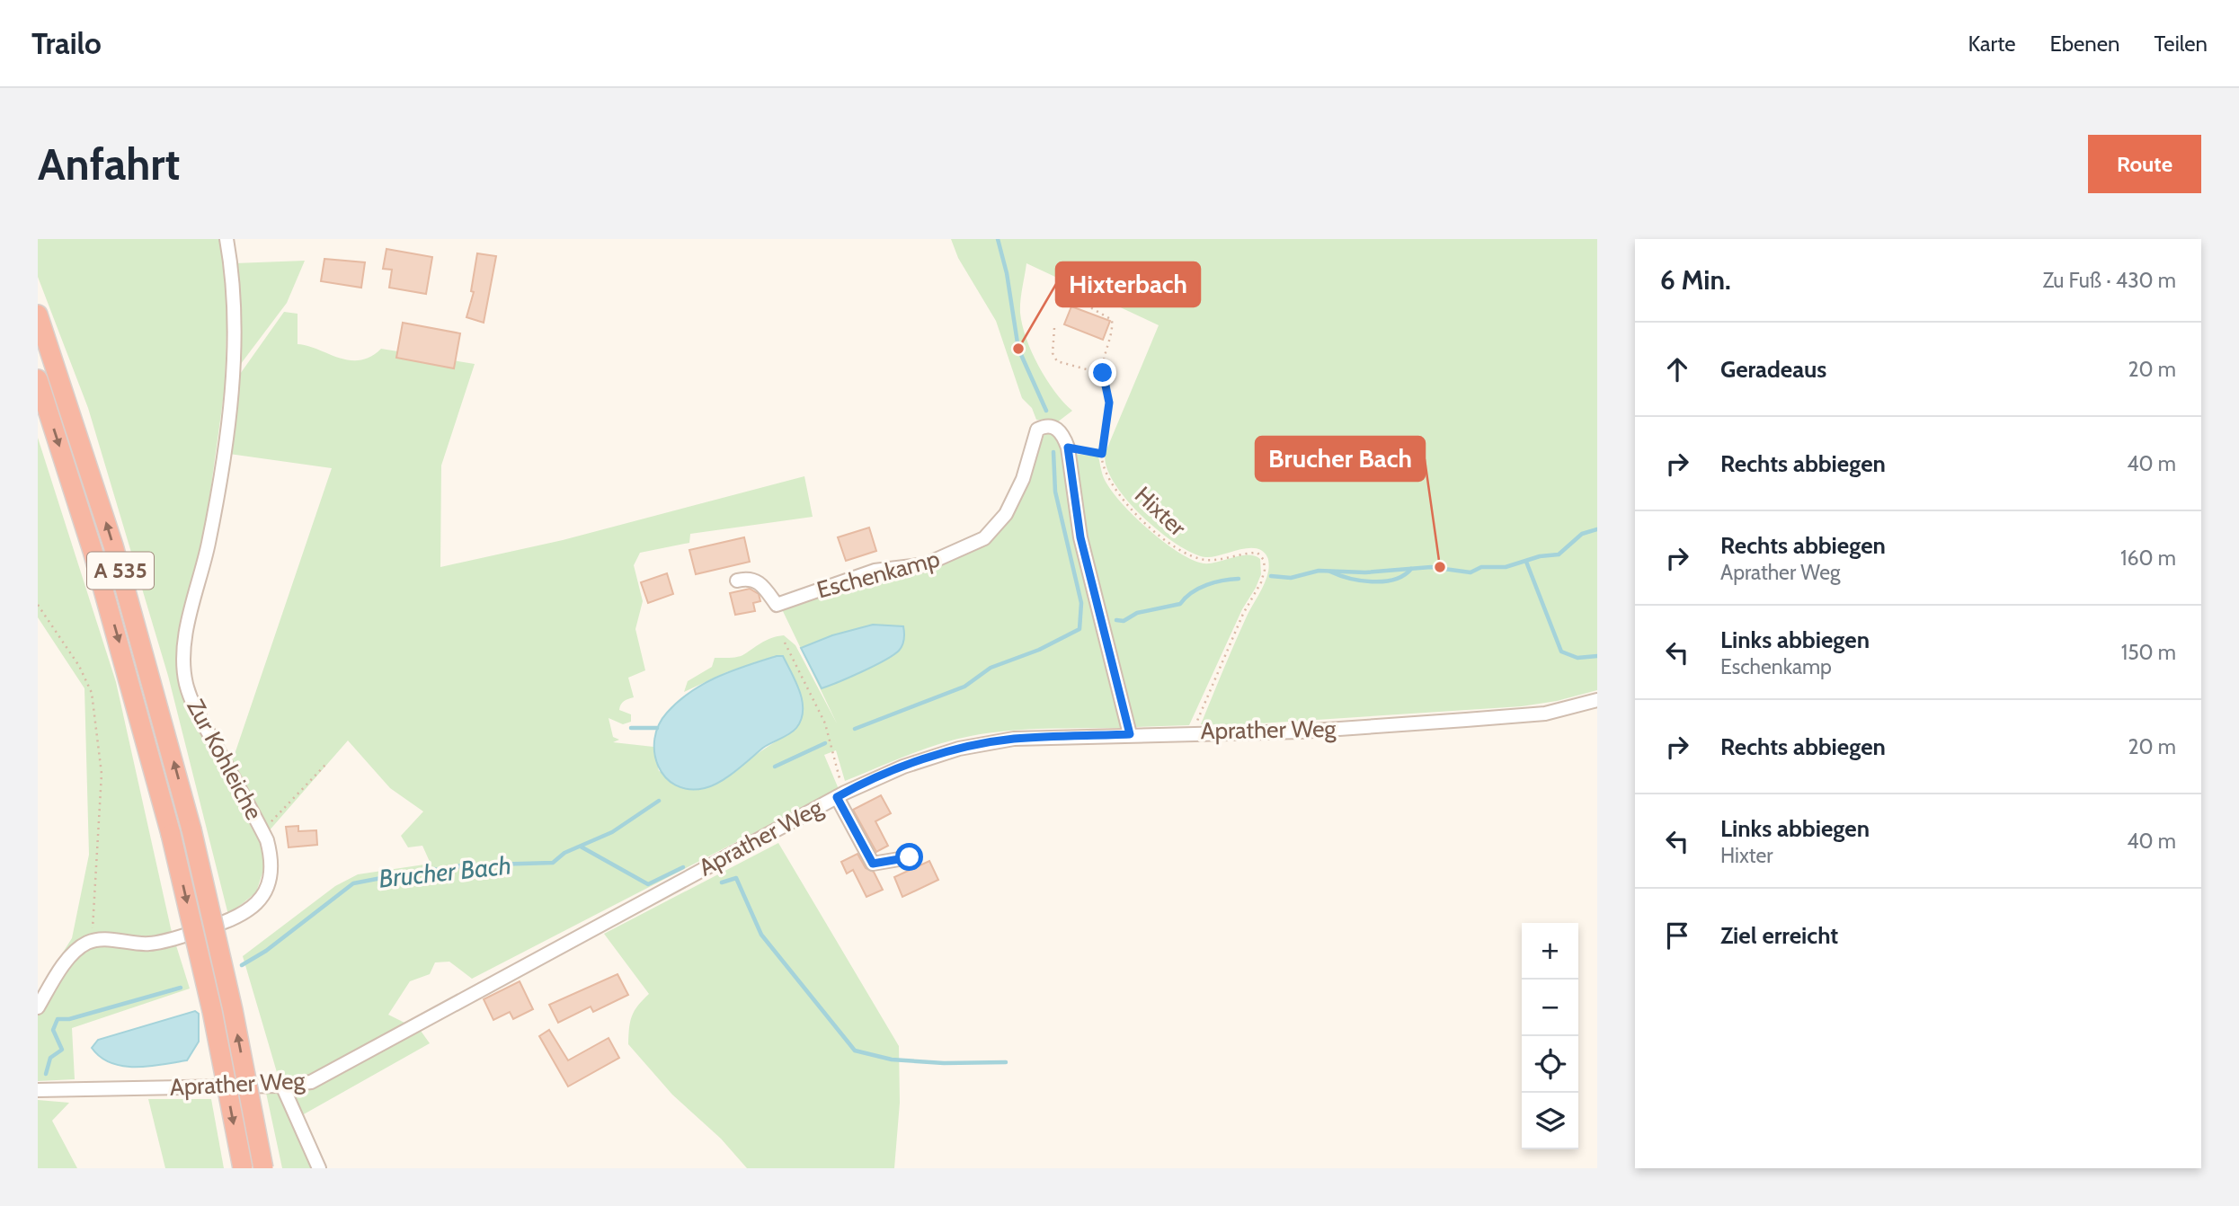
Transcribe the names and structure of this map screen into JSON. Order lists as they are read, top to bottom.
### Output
{
  "streets": {
    "highway": ["A 535"],
    "street": ["Eschenkamp", "Aprather Weg", "Zur Kohleiche"],
    "path": ["Hixter"]
  },
  "crossings": [
    ["Hixter", "Aprather Weg"]
  ],
  "water": ["Brucher Bach"],
  "places": ["Hixterbach", "Brucher Bach"],
  "page": {
    "header": "Trailo",
    "nav": ["Karte", "Ebenen", "Teilen"],
    "buttons": "Route",
    "title": "Anfahrt",
    "heading": ["6 Min.", "Zu Fuß · 430 m"],
    "list": [
      ["Geradeaus", "20 m"],
      ["Rechts abbiegen", "40 m"],
      ["Rechts abbiegen", "Aprather Weg", "160 m"],
      ["Links abbiegen", "Eschenkamp", "150 m"],
      ["Rechts abbiegen", "20 m"],
      ["Links abbiegen", "Hixter", "40 m"],
      "Ziel erreicht"
    ],
    "map_buttons": ["+", "−"]
  }
}
